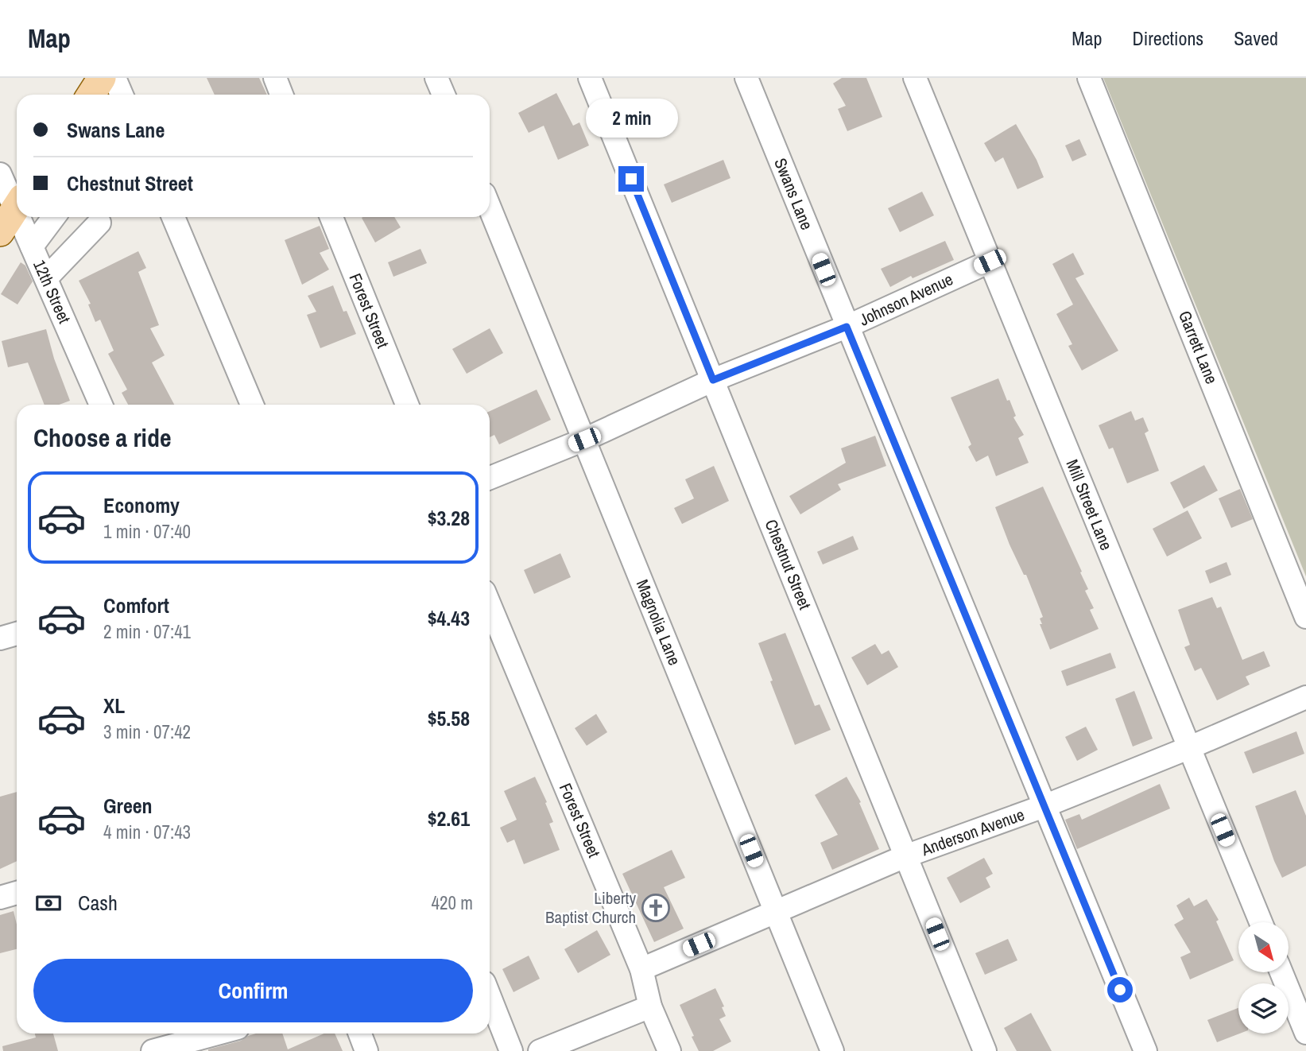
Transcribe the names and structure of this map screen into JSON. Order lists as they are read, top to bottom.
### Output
{
  "streets": {
    "street": [
      "Swans Lane",
      "12th Street",
      "Johnson Avenue",
      "Forest Street",
      "Garrett Lane",
      "Mill Street Lane",
      "Chestnut Street",
      "Magnolia Lane",
      "Anderson Avenue"
    ]
  },
  "crossings": [
    ["Swans Lane", "Johnson Avenue"],
    ["Swans Lane", "Anderson Avenue"],
    ["Johnson Avenue", "Mill Street Lane"],
    ["Johnson Avenue", "Chestnut Street"],
    ["Johnson Avenue", "Magnolia Lane"],
    ["Forest Street", "Anderson Avenue"],
    ["Mill Street Lane", "Anderson Avenue"],
    ["Chestnut Street", "Anderson Avenue"],
    ["Magnolia Lane", "Anderson Avenue"]
  ],
  "places": {
    "church": ["Liberty Baptist Church"]
  },
  "north": "bottom right",
  "page": {
    "header": "Map",
    "nav": ["Map", "Directions", "Saved"],
    "banner": ["Swans Lane", "Chestnut Street"],
    "bubble": "2 min",
    "heading": "Choose a ride",
    "list": [
      {
        "name": "Economy",
        "note": "1 min · 07:40",
        "value": "$3.28"
      },
      {
        "name": "Comfort",
        "note": "2 min · 07:41",
        "value": "$4.43"
      },
      {
        "name": "XL",
        "note": "3 min · 07:42",
        "value": "$5.58"
      },
      {
        "name": "Green",
        "note": "4 min · 07:43",
        "value": "$2.61"
      }
    ],
    "pay": ["Cash", "420 m"],
    "buttons": "Confirm"
  }
}
